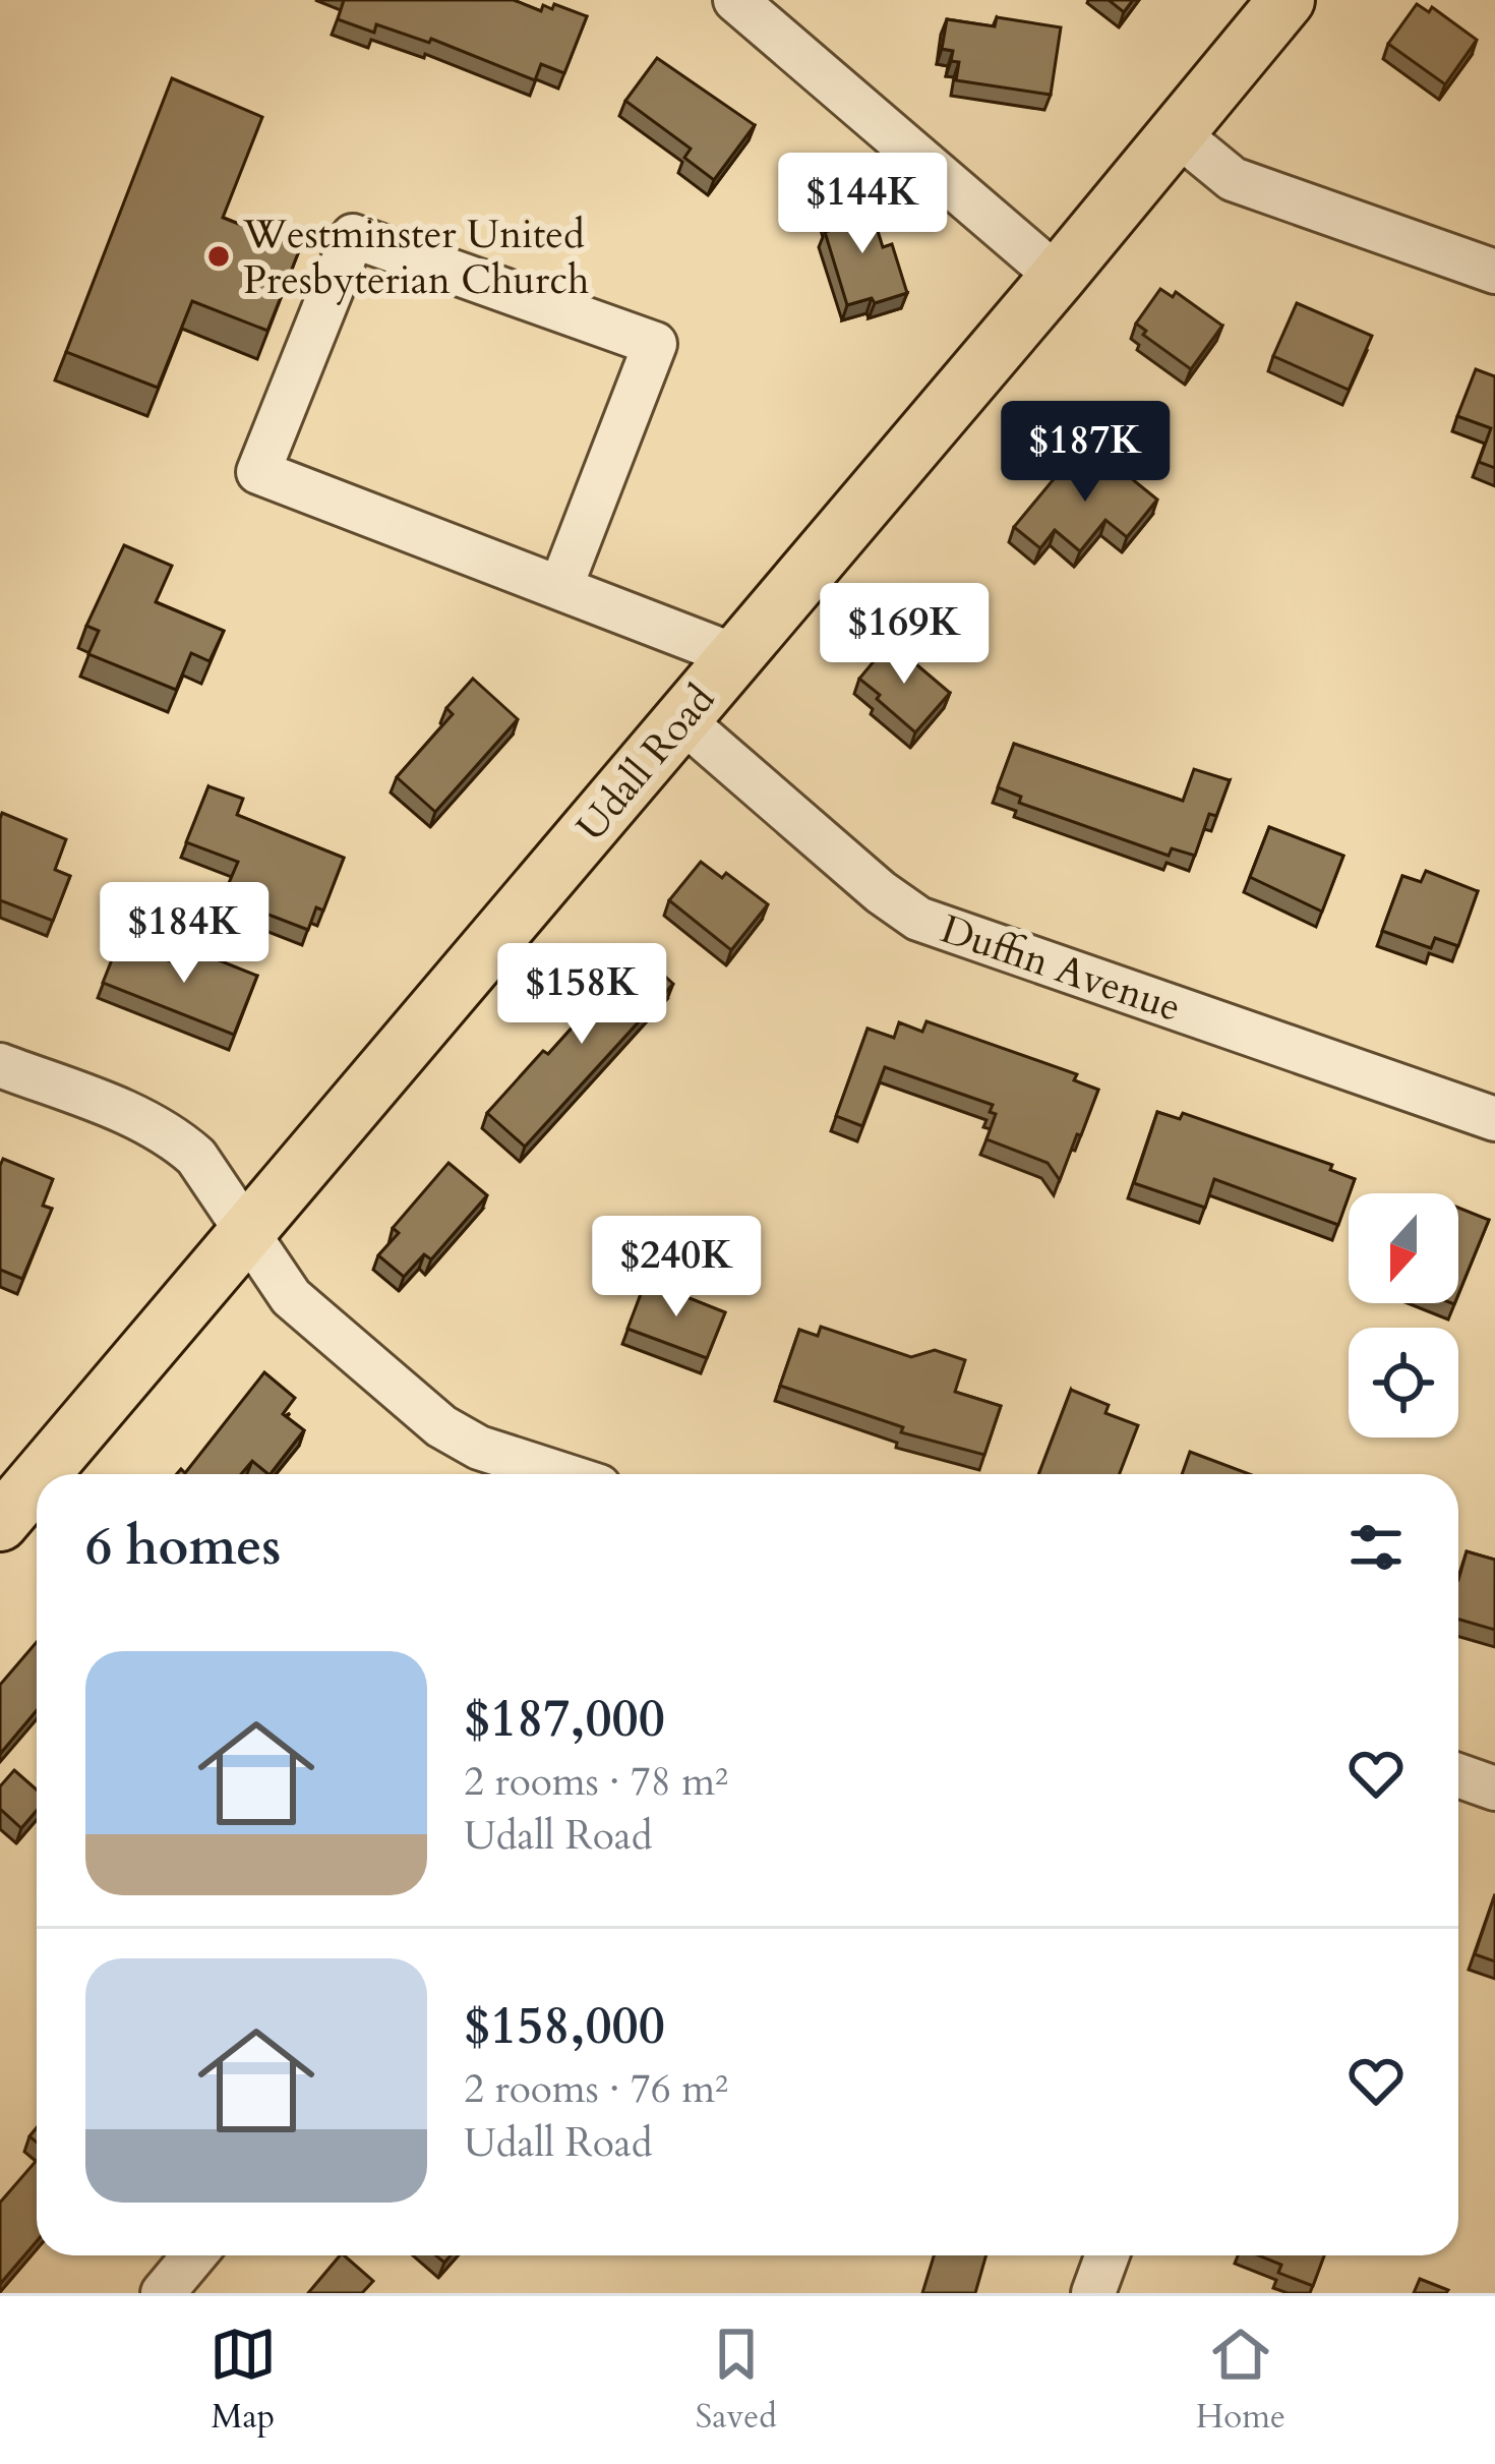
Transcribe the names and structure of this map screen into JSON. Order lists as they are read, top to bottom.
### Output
{
  "streets": {
    "main road": ["Udall Road"],
    "street": ["Duffin Avenue"]
  },
  "crossings": [
    ["Udall Road", "Duffin Avenue"]
  ],
  "places": ["Westminster United Presbyterian Church"],
  "north": "bottom",
  "page": {
    "price": [
      "$144K",
      "$187K",
      "$169K",
      "$184K",
      "$158K",
      "$240K"
    ],
    "heading": "6 homes",
    "list": [
      {
        "name": "$187,000",
        "note": "2 rooms · 78 m² · Udall Road"
      },
      {
        "name": "$158,000",
        "note": "2 rooms · 76 m² · Udall Road"
      }
    ],
    "tabs": ["Map", "Saved", "Home"]
  }
}
